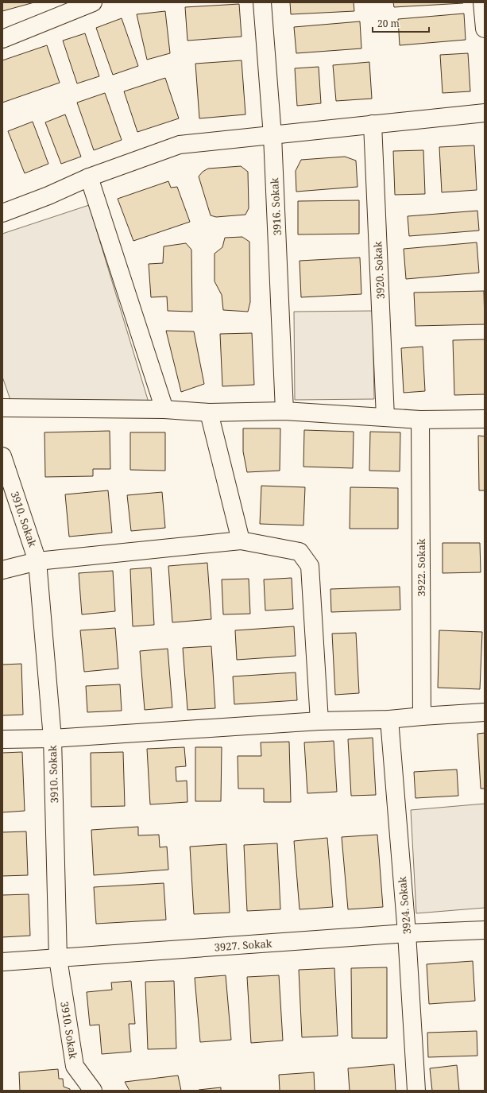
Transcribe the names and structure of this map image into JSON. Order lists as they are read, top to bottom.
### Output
{
  "streets": {
    "street": [
      "3916. Sokak",
      "3920. Sokak",
      "3910. Sokak",
      "3922. Sokak",
      "3924. Sokak",
      "3927. Sokak"
    ]
  },
  "crossings": [
    ["3910. Sokak", "3927. Sokak"],
    ["3924. Sokak", "3927. Sokak"]
  ],
  "scale_bar": "20 m"
}
